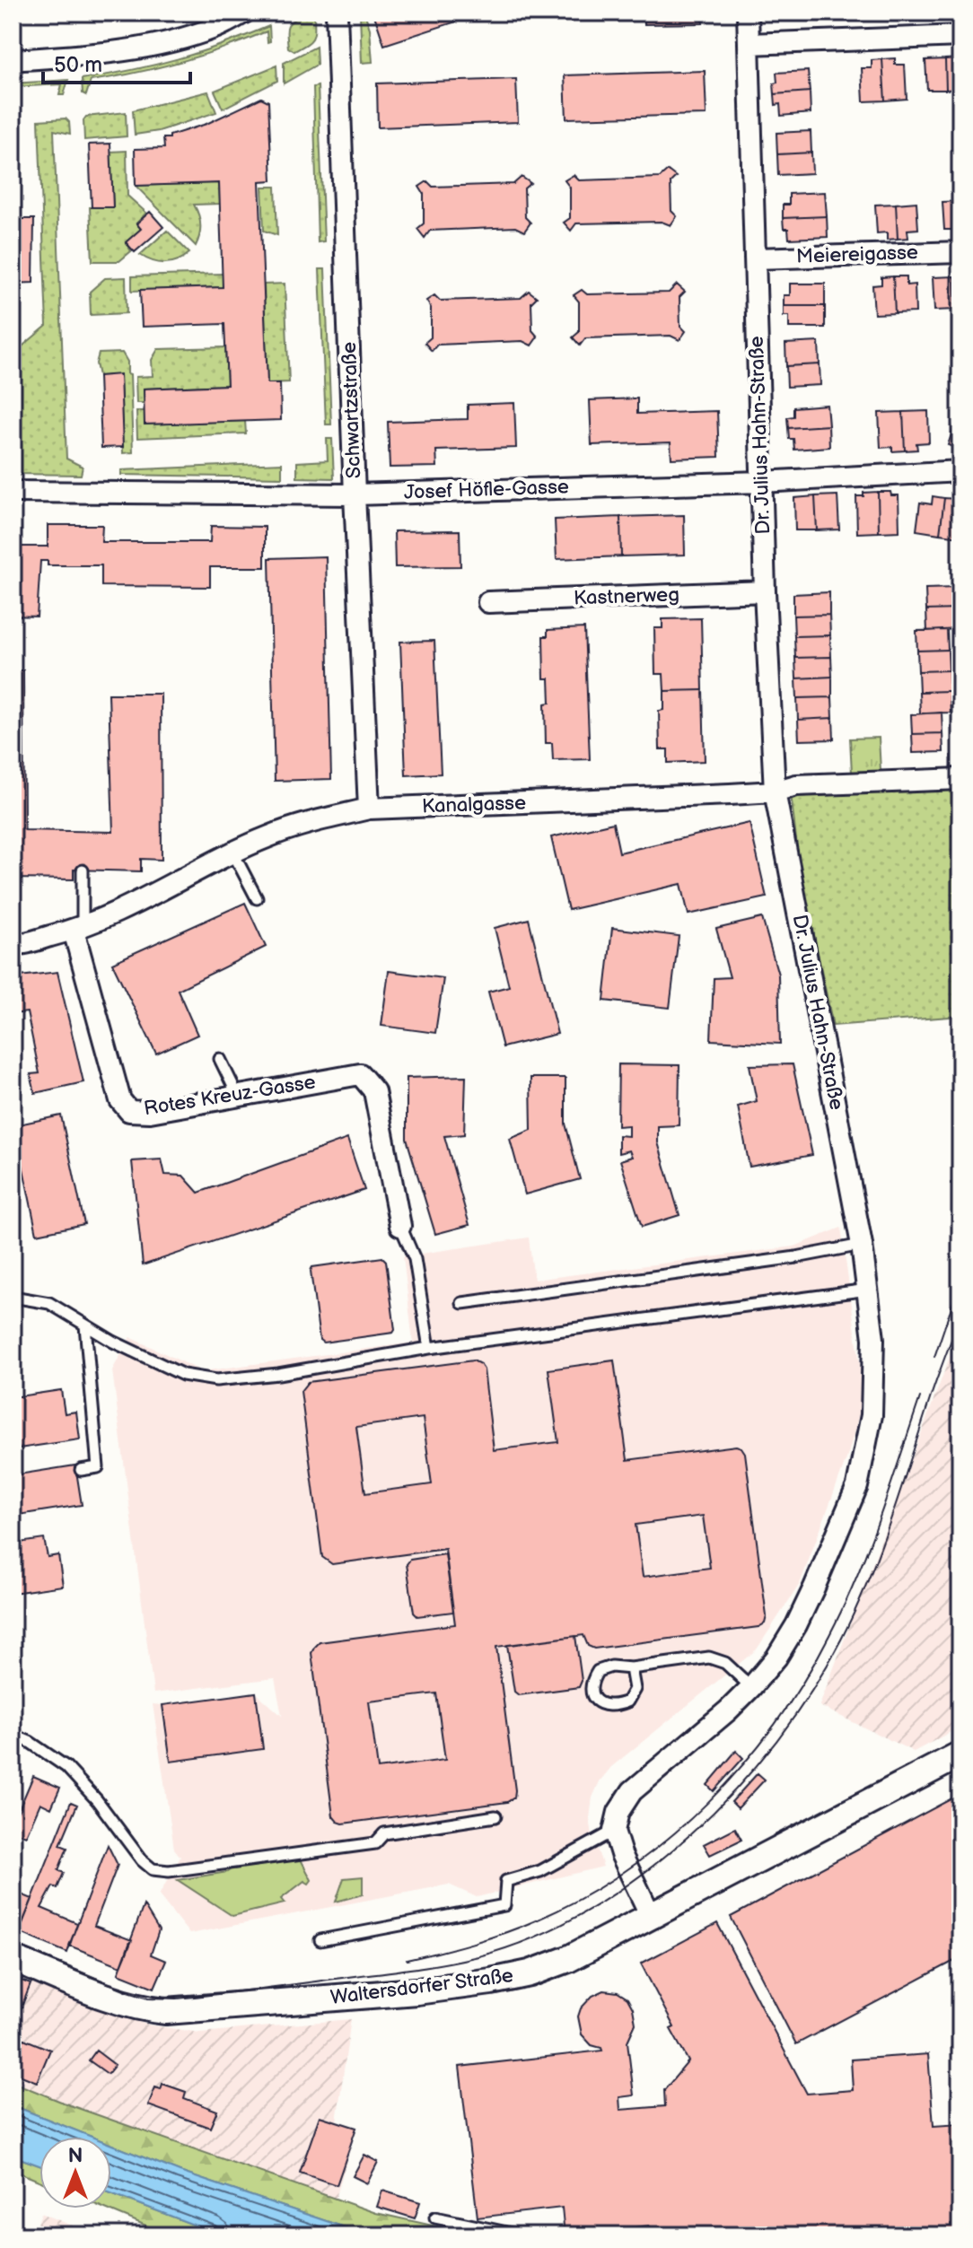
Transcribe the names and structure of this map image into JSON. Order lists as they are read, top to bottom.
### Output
{
  "streets": {
    "street": [
      "Meiereigasse",
      "Schwartzstraße",
      "Dr. Julius Hahn-Straße",
      "Josef Höfle-Gasse",
      "Kastnerweg",
      "Kanalgasse",
      "Rotes Kreuz-Gasse",
      "Waltersdorfer Straße"
    ]
  },
  "crossings": [
    ["Meiereigasse", "Dr. Julius Hahn-Straße"],
    ["Schwartzstraße", "Josef Höfle-Gasse"],
    ["Schwartzstraße", "Kanalgasse"],
    ["Dr. Julius Hahn-Straße", "Josef Höfle-Gasse"],
    ["Dr. Julius Hahn-Straße", "Kastnerweg"],
    ["Dr. Julius Hahn-Straße", "Kanalgasse"],
    ["Kanalgasse", "Rotes Kreuz-Gasse"]
  ],
  "scale_bar": "50 m",
  "north": "top"
}
